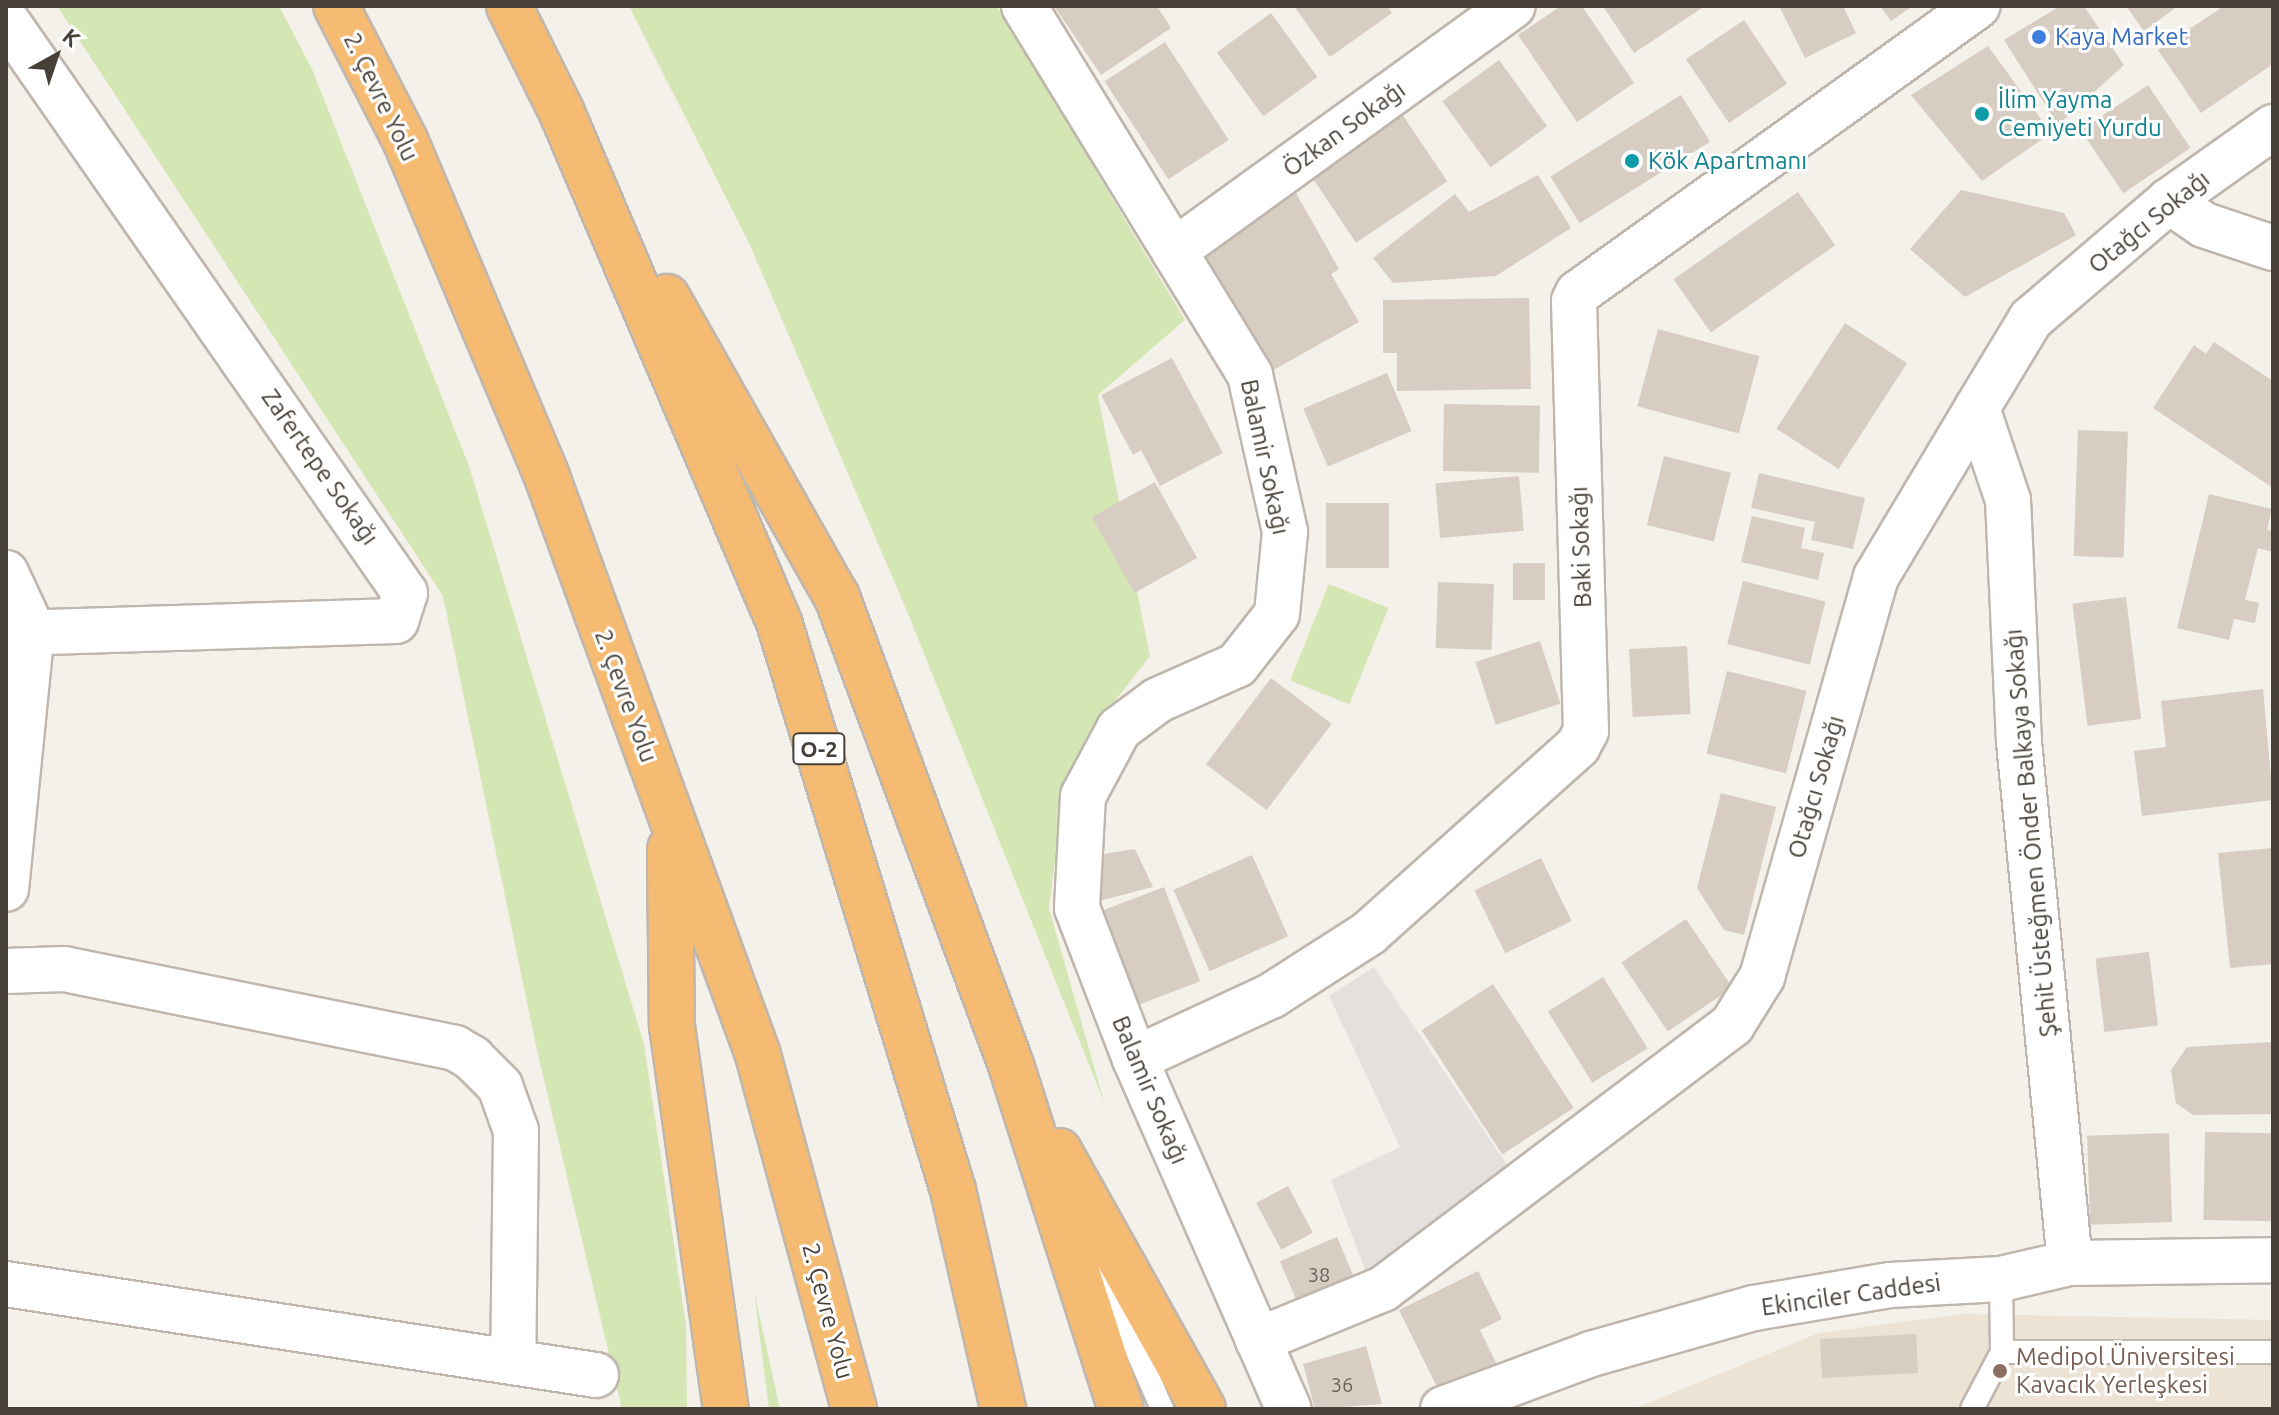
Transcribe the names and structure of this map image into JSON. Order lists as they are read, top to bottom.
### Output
{
  "streets": {
    "highway": ["2. Çevre Yolu", "O-2"],
    "street": [
      "Özkan Sokağı",
      "Otağcı Sokağı",
      "Balamir Sokağı",
      "Zafertepe Sokağı",
      "Baki Sokağı",
      "Şehit Üsteğmen Önder Balkaya Sokağı",
      "Ekinciler Caddesi"
    ]
  },
  "crossings": [
    ["Özkan Sokağı", "Balamir Sokağı"],
    ["Otağcı Sokağı", "Balamir Sokağı"],
    ["Otağcı Sokağı", "Şehit Üsteğmen Önder Balkaya Sokağı"],
    ["Balamir Sokağı", "Baki Sokağı"],
    ["Şehit Üsteğmen Önder Balkaya Sokağı", "Ekinciler Caddesi"]
  ],
  "places": [
    "Kaya Market",
    "İlim Yayma Cemiyeti Yurdu",
    "Kök Apartmanı",
    "Medipol Üniversitesi Kavacık Yerleşkesi"
  ],
  "house_numbers": ["38", "36"],
  "north": "top right"
}
